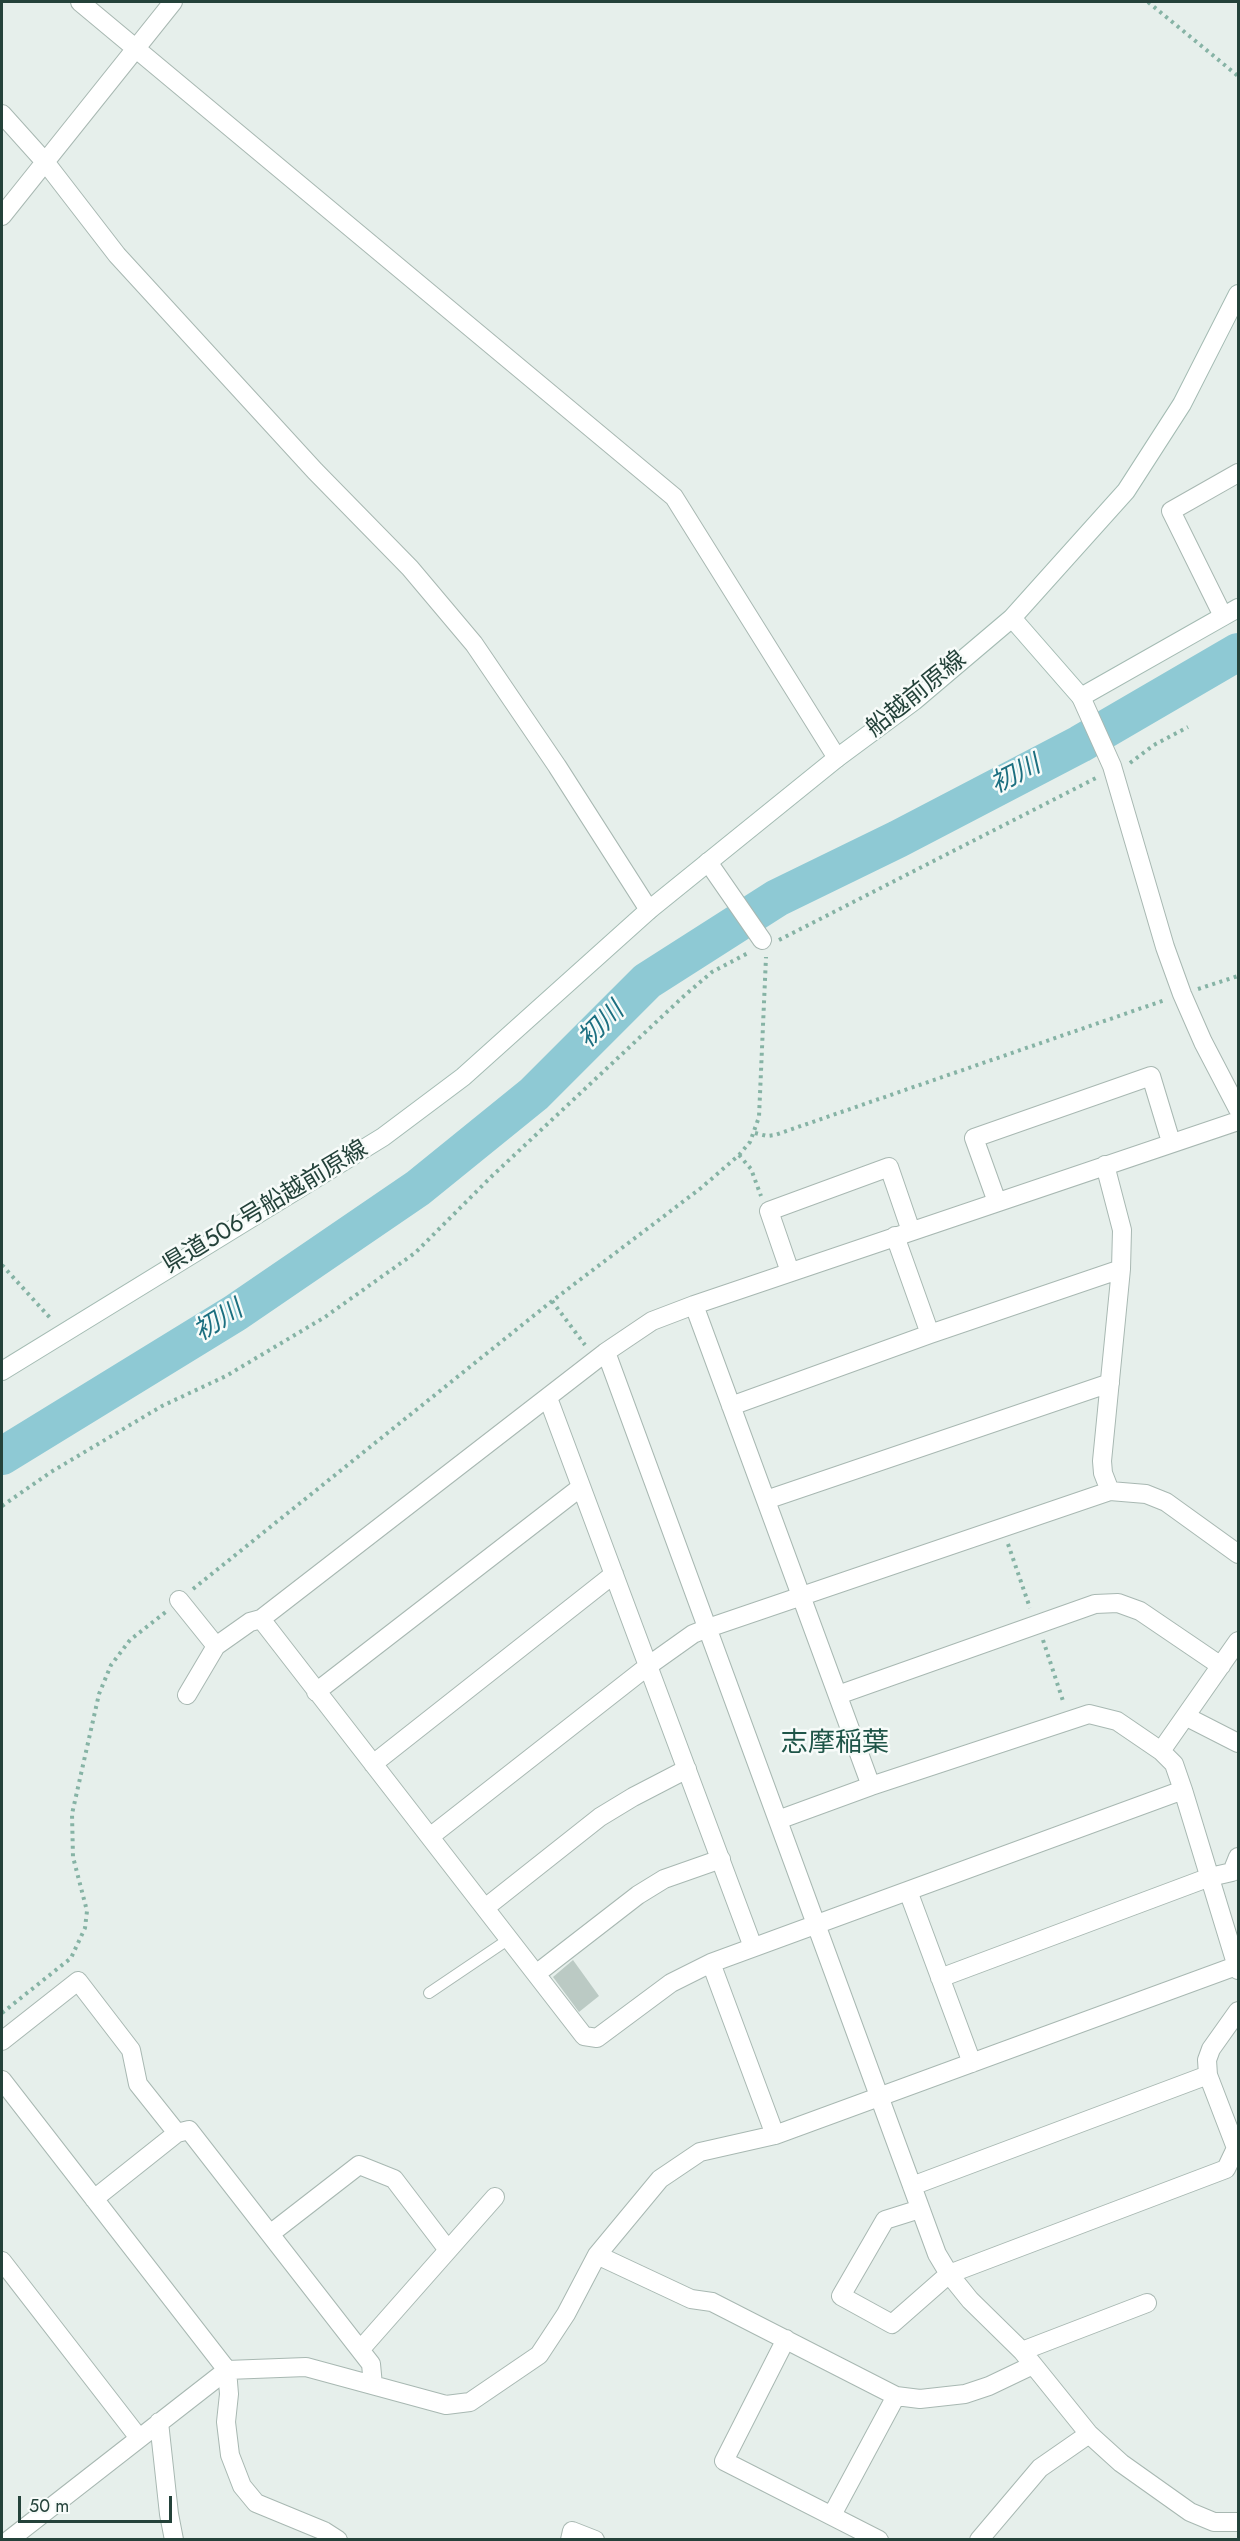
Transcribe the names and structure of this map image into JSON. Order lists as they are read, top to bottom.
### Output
{
  "streets": {
    "street": ["船越前原線", "県道506号船越前原線"]
  },
  "crossings": [
    ["船越前原線", "県道506号船越前原線"]
  ],
  "districts": ["志摩稲葉"],
  "water": ["初川"],
  "scale_bar": "50 m"
}
